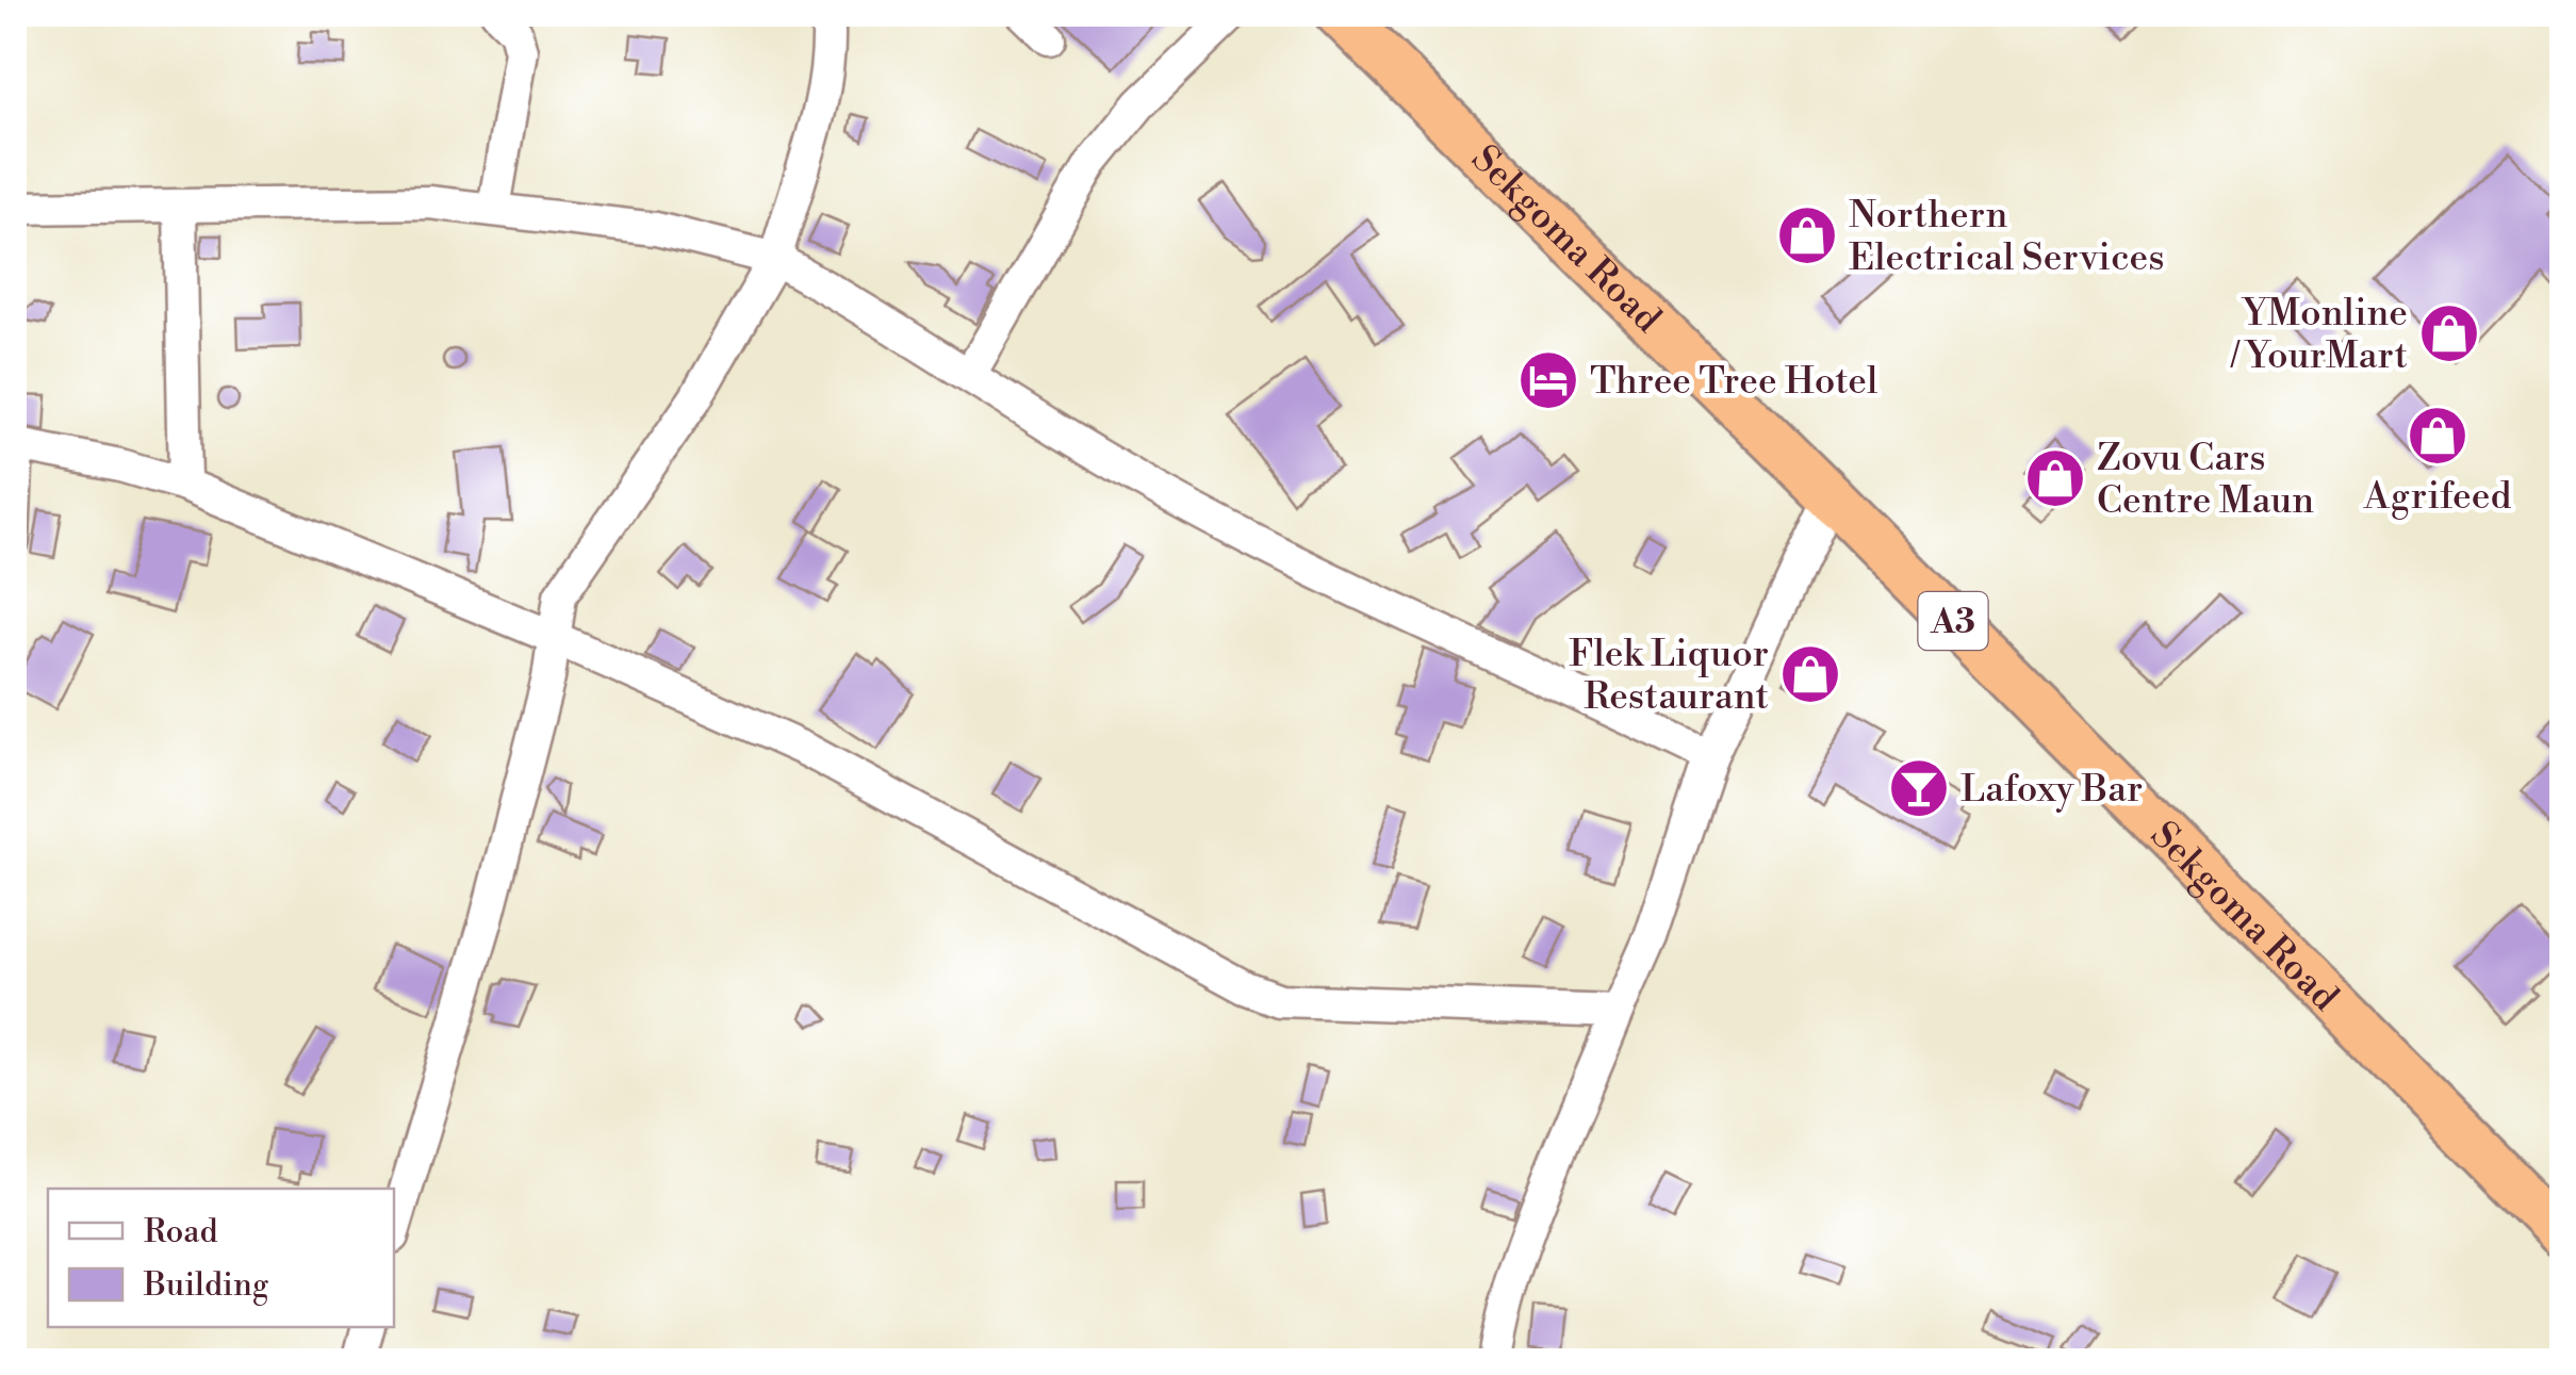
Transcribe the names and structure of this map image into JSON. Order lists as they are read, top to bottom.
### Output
{
  "streets": {
    "highway": ["Sekgoma Road", "A3"]
  },
  "places": {
    "shop": [
      "Northern Electrical Services",
      "YMonline / YourMart",
      "Agrifeed",
      "Zovu Cars Centre Maun",
      "Flek Liquor Restaurant"
    ],
    "hotel": ["Three Tree Hotel"],
    "bar": ["Lafoxy Bar"]
  },
  "legend": ["Road", "Building"]
}
